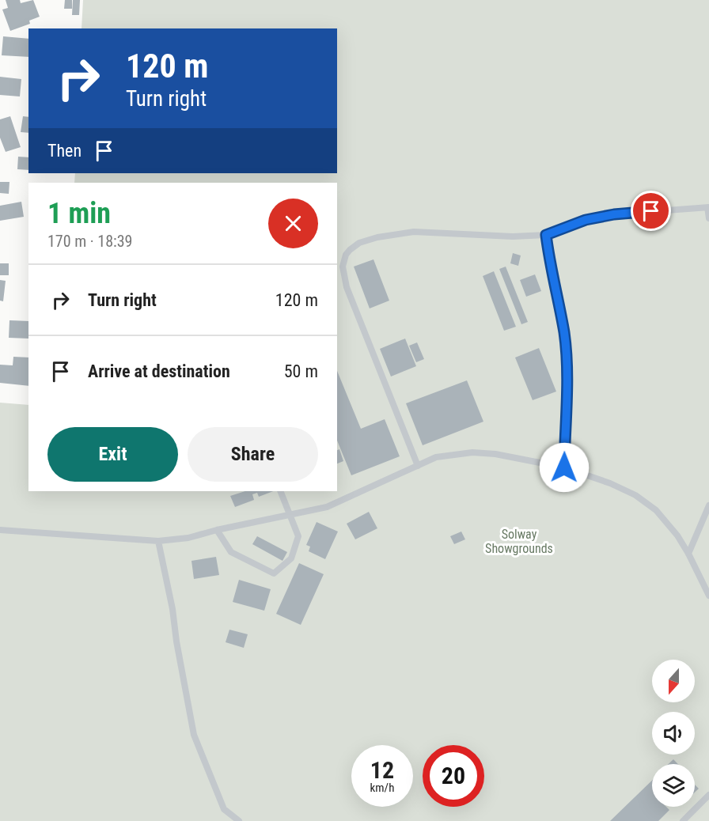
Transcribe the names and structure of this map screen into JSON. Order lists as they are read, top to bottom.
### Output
{
  "parks": ["Solway Showgrounds"],
  "north": "bottom",
  "page": {
    "turn": ["120 m", "Turn right"],
    "then": "Then",
    "heading": ["1 min", "170 m · 18:39"],
    "list": [
      {
        "name": "Turn right",
        "value": "120 m"
      },
      {
        "name": "Arrive at destination",
        "value": "50 m"
      }
    ],
    "buttons": ["Exit", "Share"],
    "speed": "12 km/h",
    "limit": "20"
  }
}
